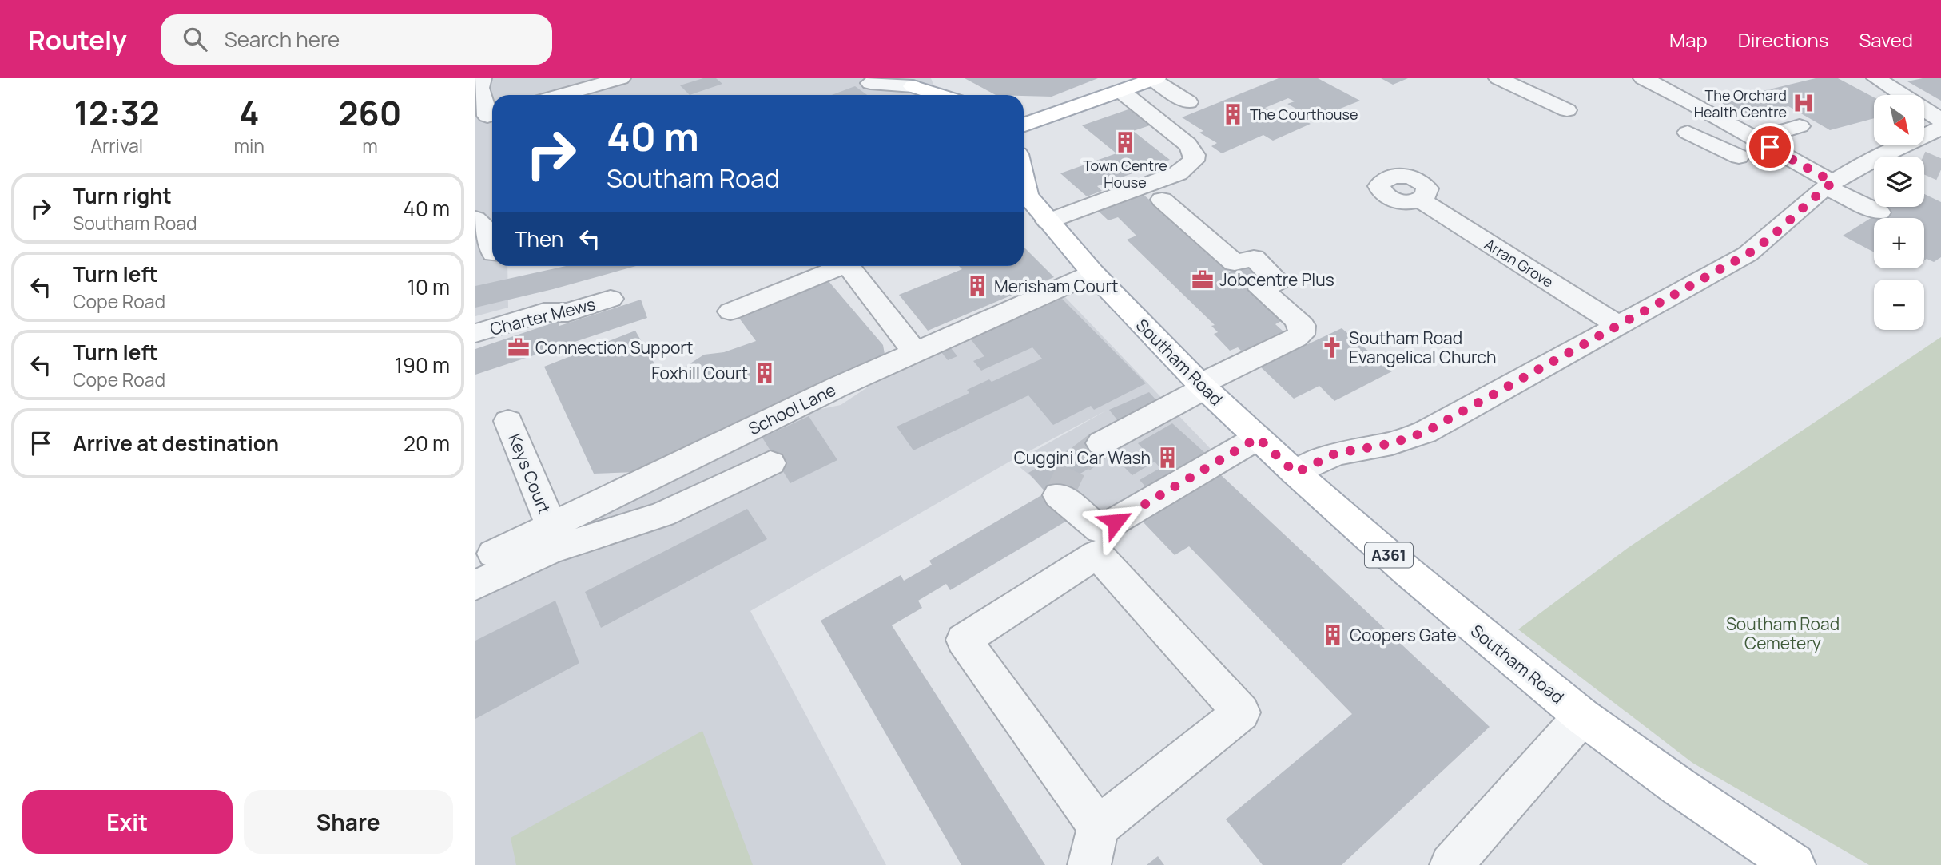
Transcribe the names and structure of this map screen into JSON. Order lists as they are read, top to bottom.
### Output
{
  "streets": {
    "main road": ["Southam Road", "A361"],
    "street": [
      "Arran Grove",
      "Charter Mews",
      "School Lane",
      "Keys Court"
    ]
  },
  "crossings": [
    ["Southam Road", "School Lane"],
    ["School Lane", "Keys Court"]
  ],
  "parks": ["Southam Road Cemetery"],
  "places": {
    "hospital": ["The Orchard Health Centre"],
    "building": [
      "The Courthouse",
      "Town Centre House",
      "Merisham Court",
      "Foxhill Court",
      "Cuggini Car Wash",
      "Coopers Gate"
    ],
    "office": ["Jobcentre Plus", "Connection Support"],
    "church": ["Southam Road Evangelical Church"]
  },
  "north": "bottom right",
  "page": {
    "header": "Routely",
    "search": "Search here",
    "nav": ["Map", "Directions", "Saved"],
    "eta": [
      "12:32",
      "Arrival",
      "4",
      "min",
      "260",
      "m"
    ],
    "map_buttons": ["+", "−"],
    "turn": ["40 m", "Southam Road"],
    "list": [
      {
        "name": "Turn right",
        "note": "Southam Road",
        "value": "40 m"
      },
      {
        "name": "Turn left",
        "note": "Cope Road",
        "value": "10 m"
      },
      {
        "name": "Turn left",
        "note": "Cope Road",
        "value": "190 m"
      },
      {
        "name": "Arrive at destination",
        "value": "20 m"
      }
    ],
    "then": "Then",
    "buttons": ["Exit", "Share"]
  }
}
